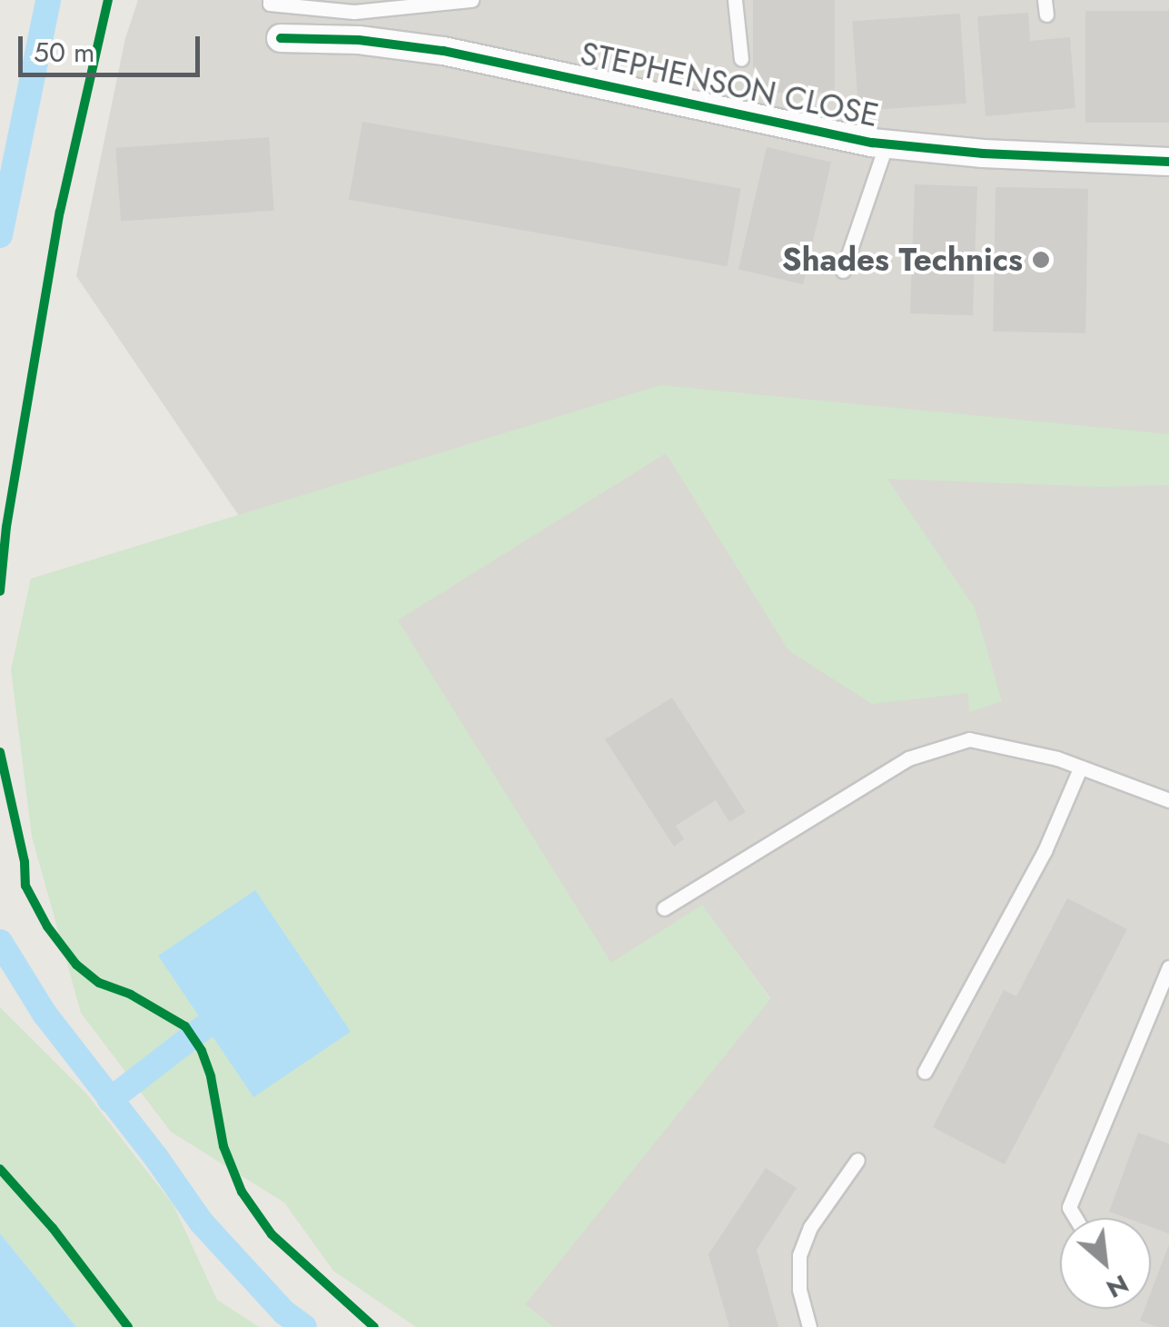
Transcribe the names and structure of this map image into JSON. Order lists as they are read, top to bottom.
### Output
{
  "streets": {
    "street": ["STEPHENSON CLOSE"]
  },
  "places": ["Shades Technics"],
  "scale_bar": "50 m",
  "north": "bottom right"
}
